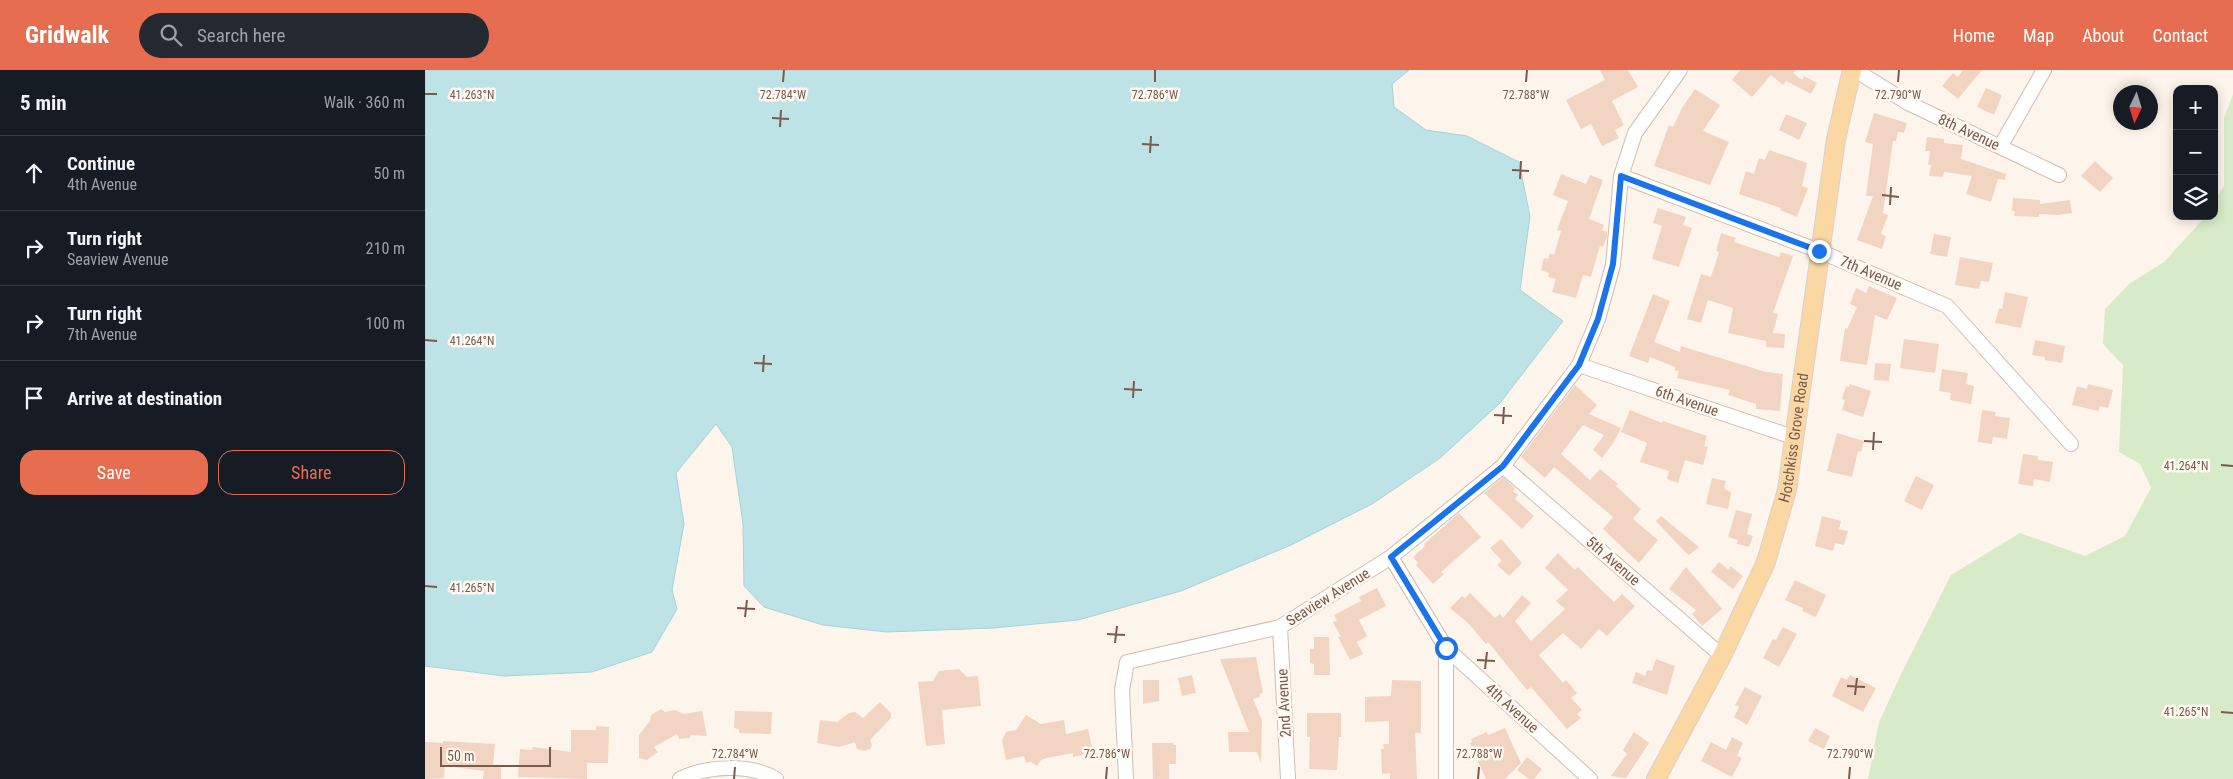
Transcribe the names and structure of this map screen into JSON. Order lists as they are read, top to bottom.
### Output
{
  "streets": {
    "main road": ["Hotchkiss Grove Road"],
    "street": [
      "8th Avenue",
      "7th Avenue",
      "6th Avenue",
      "5th Avenue",
      "Seaview Avenue",
      "2nd Avenue",
      "4th Avenue"
    ]
  },
  "crossings": [
    ["8th Avenue", "Hotchkiss Grove Road"],
    ["7th Avenue", "Hotchkiss Grove Road"],
    ["7th Avenue", "Seaview Avenue"],
    ["6th Avenue", "Hotchkiss Grove Road"],
    ["6th Avenue", "Seaview Avenue"],
    ["Hotchkiss Grove Road", "5th Avenue"],
    ["5th Avenue", "Seaview Avenue"],
    ["Seaview Avenue", "2nd Avenue"],
    ["Seaview Avenue", "4th Avenue"]
  ],
  "scale_bar": "50 m",
  "north": "bottom",
  "page": {
    "header": "Gridwalk",
    "search": "Search here",
    "nav": [
      "Home",
      "Map",
      "About",
      "Contact"
    ],
    "heading": ["5 min", "Walk · 360 m"],
    "map_buttons": ["+", "−"],
    "list": [
      ["Continue", "4th Avenue", "50 m"],
      ["Turn right", "Seaview Avenue", "210 m"],
      ["Turn right", "7th Avenue", "100 m"],
      "Arrive at destination"
    ],
    "buttons": ["Save", "Share"],
    "scale": "50 m"
  },
  "coordinates": [
    "41.263°N",
    "72.784°W",
    "72.786°W",
    "72.788°W",
    "72.790°W",
    "41.264°N",
    "41.265°N"
  ]
}
